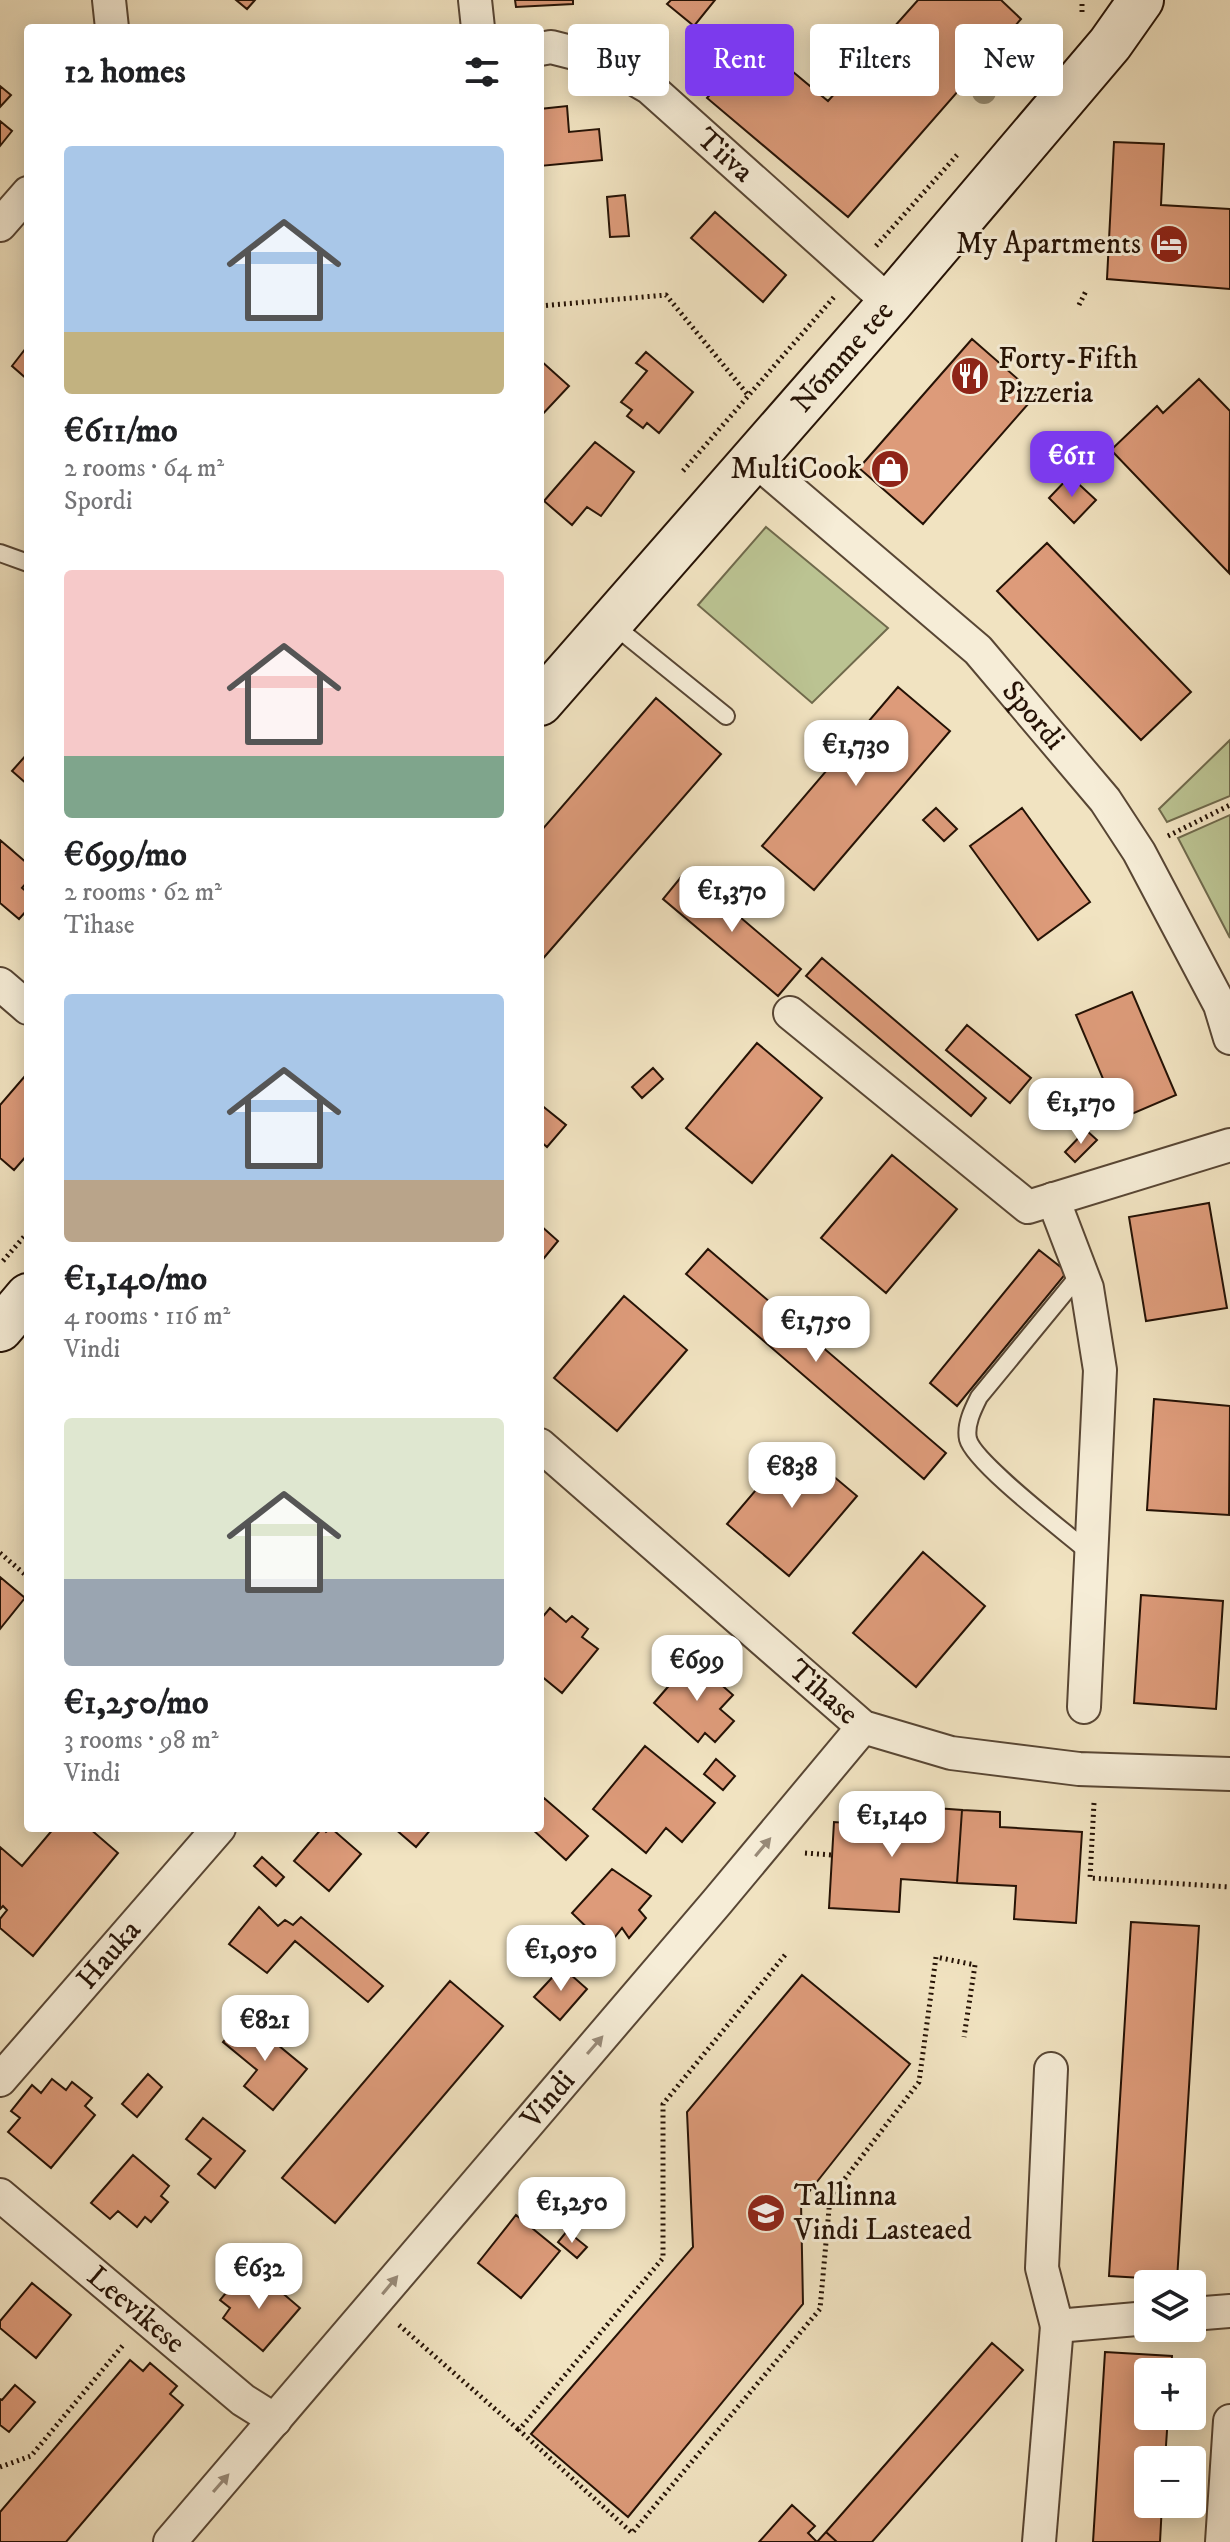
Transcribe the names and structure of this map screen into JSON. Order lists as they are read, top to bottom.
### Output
{
  "streets": {
    "street": [
      "Tiiva",
      "Nõmme tee",
      "Spordi",
      "Tihase",
      "Hauka",
      "Vindi",
      "Leevikese"
    ]
  },
  "crossings": [
    ["Tiiva", "Nõmme tee"],
    ["Nõmme tee", "Spordi"],
    ["Tihase", "Vindi"],
    ["Vindi", "Leevikese"]
  ],
  "one_way": ["Vindi"],
  "places": {
    "hotel": ["My Apartments"],
    "restaurant": ["Forty-Fifth Pizzeria"],
    "shop": ["MultiCook"],
    "school or university": ["Tallinna Vindi Lasteaed"]
  },
  "page": {
    "chip": [
      "Buy",
      "Rent",
      "Filters",
      "New"
    ],
    "heading": "12 homes",
    "list": [
      {
        "name": "€611/mo",
        "note": "2 rooms · 64 m² · Spordi"
      },
      {
        "name": "€699/mo",
        "note": "2 rooms · 62 m² · Tihase"
      },
      {
        "name": "€1,140/mo",
        "note": "4 rooms · 116 m² · Vindi"
      },
      {
        "name": "€1,250/mo",
        "note": "3 rooms · 98 m² · Vindi"
      }
    ],
    "price": [
      "€611",
      "€1,730",
      "€1,370",
      "€1,170",
      "€1,750",
      "€838",
      "€699",
      "€1,140",
      "€1,050",
      "€821",
      "€1,250",
      "€632"
    ],
    "map_buttons": ["+", "−"]
  }
}
